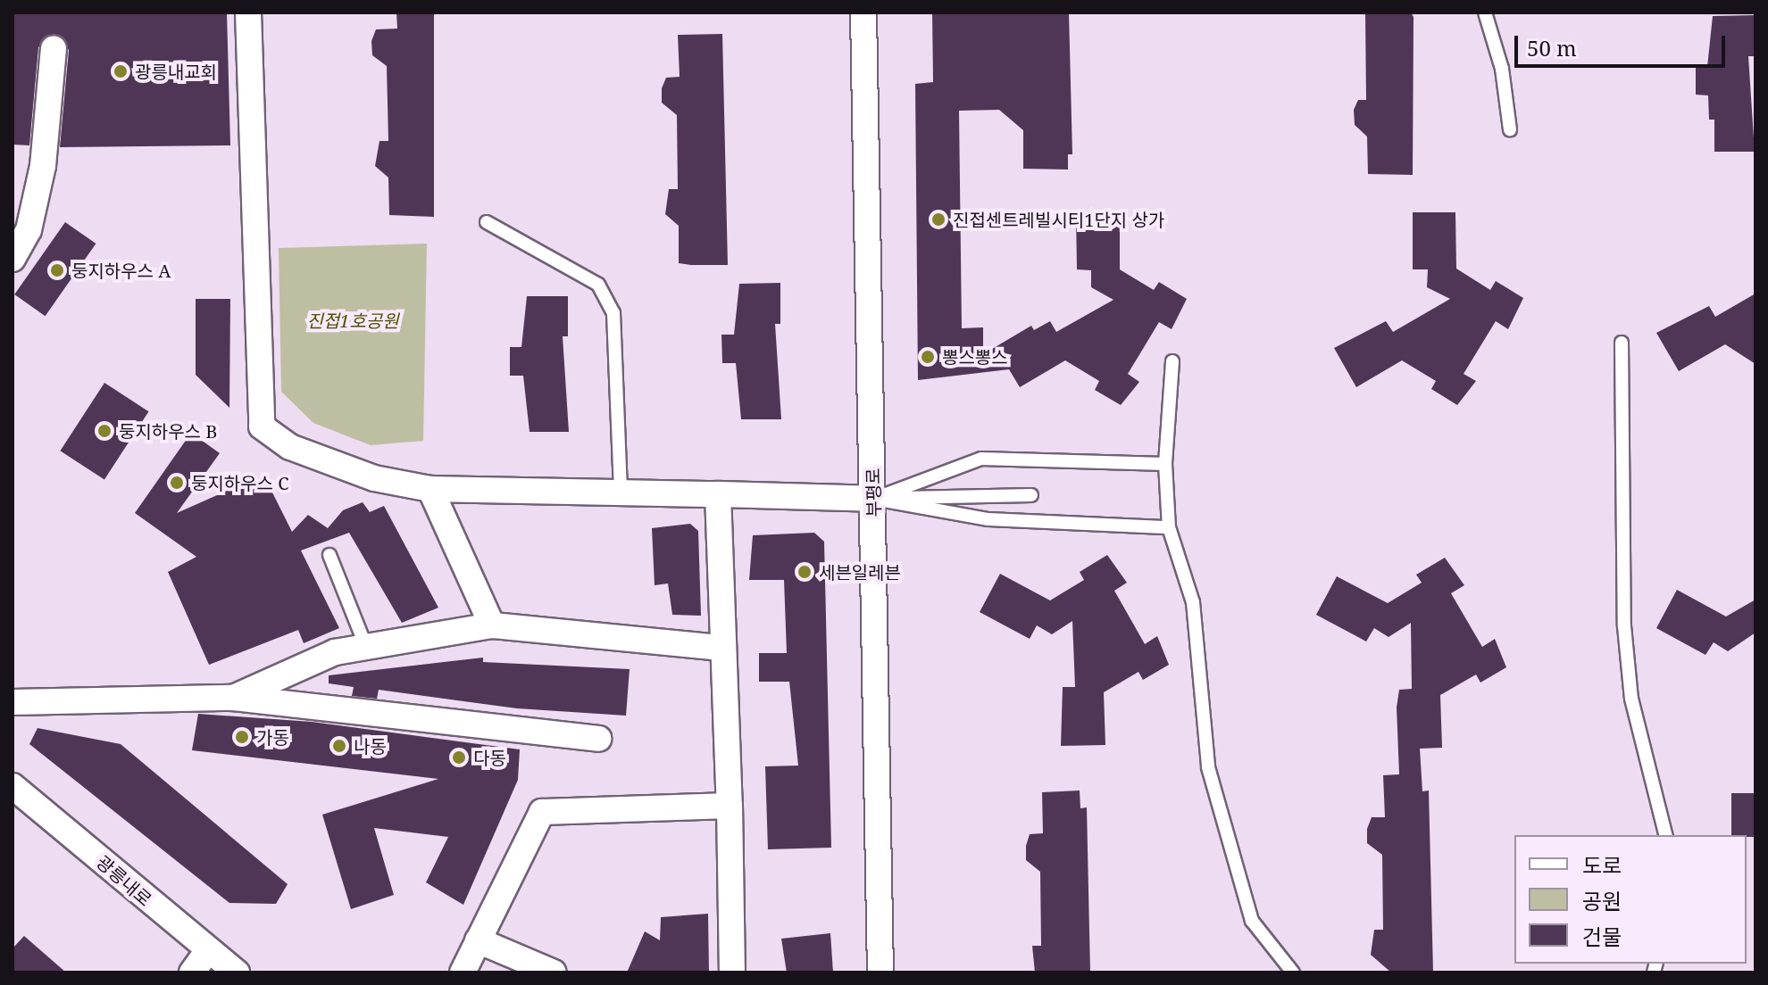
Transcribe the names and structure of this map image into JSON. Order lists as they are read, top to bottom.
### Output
{
  "streets": {
    "street": ["부평로", "광릉내로"]
  },
  "parks": ["진접1호공원"],
  "places": [
    "광릉내교회",
    "진접센트레빌시티1단지 상가",
    "둥지하우스 A",
    "뽕스뽕스",
    "둥지하우스 B",
    "둥지하우스 C",
    "세븐일레븐",
    "가동",
    "나동",
    "다동"
  ],
  "legend": ["도로", "공원", "건물"],
  "scale_bar": "50 m"
}
